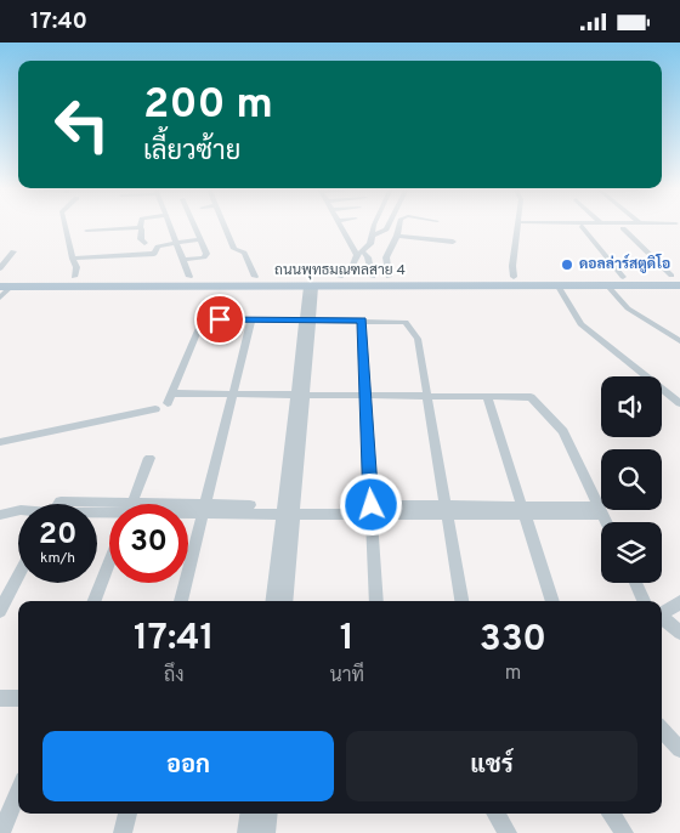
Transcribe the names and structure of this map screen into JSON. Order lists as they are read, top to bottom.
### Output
{
  "streets": {
    "main road": ["ถนนพุทธมณฑลสาย 4"]
  },
  "places": ["ดอลล่าร์สตูดิโอ"],
  "page": {
    "status": "17:40",
    "turn": ["200 m", "เลี้ยวซ้าย"],
    "speed": "20 km/h",
    "limit": "30",
    "eta": [
      "17:41",
      "ถึง",
      "1",
      "นาที",
      "330",
      "m"
    ],
    "buttons": ["ออก", "แชร์"]
  }
}
